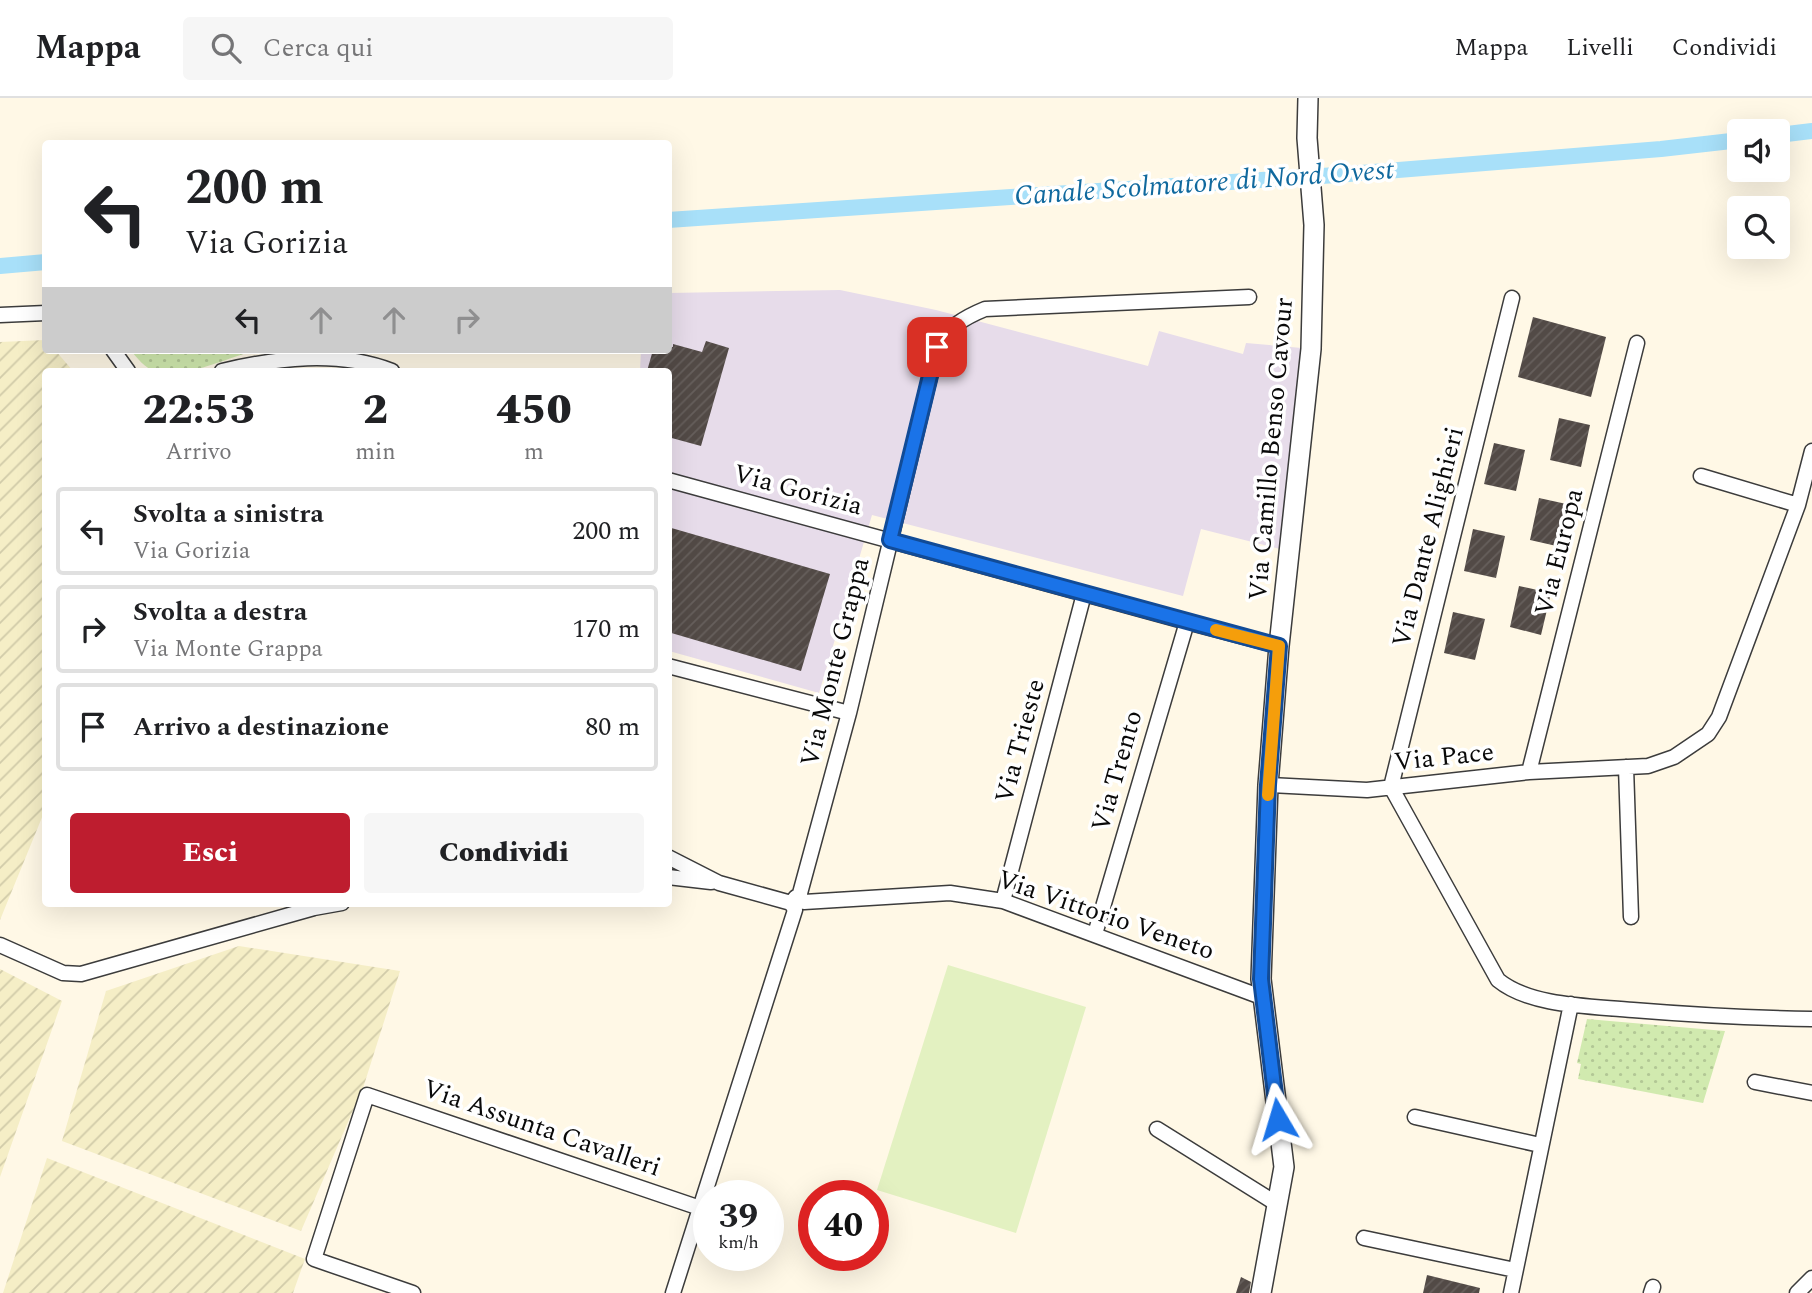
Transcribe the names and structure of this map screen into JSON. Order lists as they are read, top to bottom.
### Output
{
  "streets": {
    "street": [
      "Via Camillo Benso Cavour",
      "Via Gorizia",
      "Via Dante Alighieri",
      "Via Europa",
      "Via Monte Grappa",
      "Via Trieste",
      "Via Pace",
      "Via Trento",
      "Via Vittorio Veneto",
      "Via Assunta Cavalleri"
    ]
  },
  "crossings": [
    ["Via Camillo Benso Cavour", "Via Gorizia"],
    ["Via Camillo Benso Cavour", "Via Pace"],
    ["Via Camillo Benso Cavour", "Via Vittorio Veneto"],
    ["Via Gorizia", "Via Monte Grappa"],
    ["Via Gorizia", "Via Trieste"],
    ["Via Gorizia", "Via Trento"],
    ["Via Dante Alighieri", "Via Pace"],
    ["Via Europa", "Via Pace"],
    ["Via Monte Grappa", "Via Vittorio Veneto"],
    ["Via Trieste", "Via Vittorio Veneto"],
    ["Via Trento", "Via Vittorio Veneto"]
  ],
  "water": ["Canale Scolmatore di Nord Ovest"],
  "page": {
    "header": "Mappa",
    "search": "Cerca qui",
    "nav": ["Mappa", "Livelli", "Condividi"],
    "turn": ["200 m", "Via Gorizia"],
    "eta": [
      "22:53",
      "Arrivo",
      "2",
      "min",
      "450",
      "m"
    ],
    "list": [
      {
        "name": "Svolta a sinistra",
        "note": "Via Gorizia",
        "value": "200 m"
      },
      {
        "name": "Svolta a destra",
        "note": "Via Monte Grappa",
        "value": "170 m"
      },
      {
        "name": "Arrivo a destinazione",
        "value": "80 m"
      }
    ],
    "buttons": ["Esci", "Condividi"],
    "speed": "39 km/h",
    "limit": "40"
  }
}
